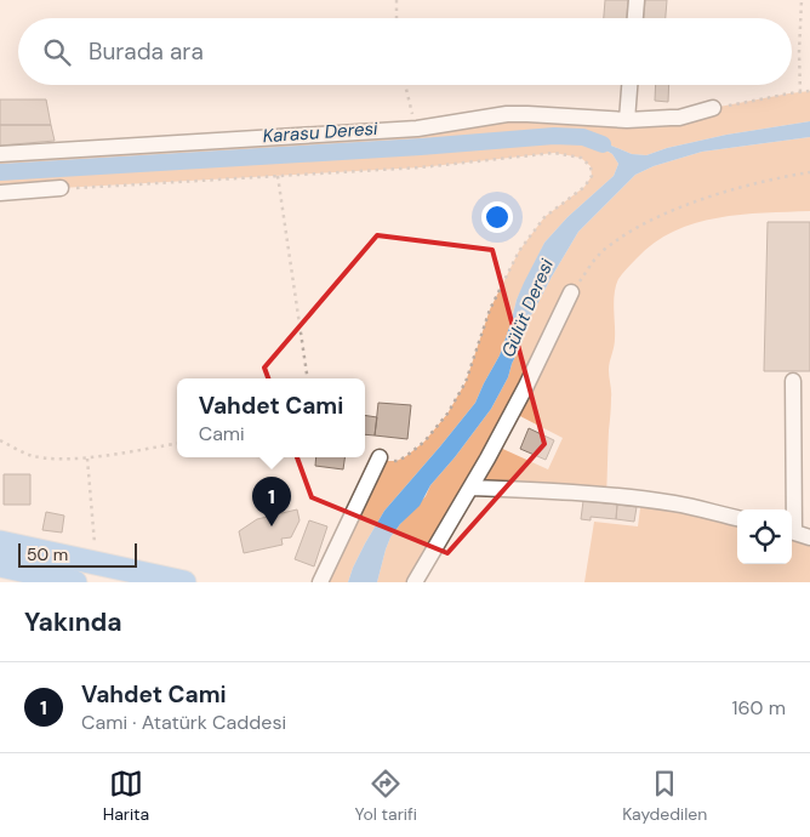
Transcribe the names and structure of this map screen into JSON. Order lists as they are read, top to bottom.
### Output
{
  "water": ["Karasu Deresi", "Gülüt Deresi"],
  "scale_bar": "50 m",
  "page": {
    "search": "Burada ara",
    "popup": ["Vahdet Cami", "Cami"],
    "pins": "1",
    "scale": "50 m",
    "heading": "Yakında",
    "list": [
      {
        "mark": "1",
        "name": "Vahdet Cami",
        "note": "Cami · Atatürk Caddesi",
        "value": "160 m"
      }
    ],
    "nav": ["Harita", "Yol tarifi", "Kaydedilen"]
  }
}
